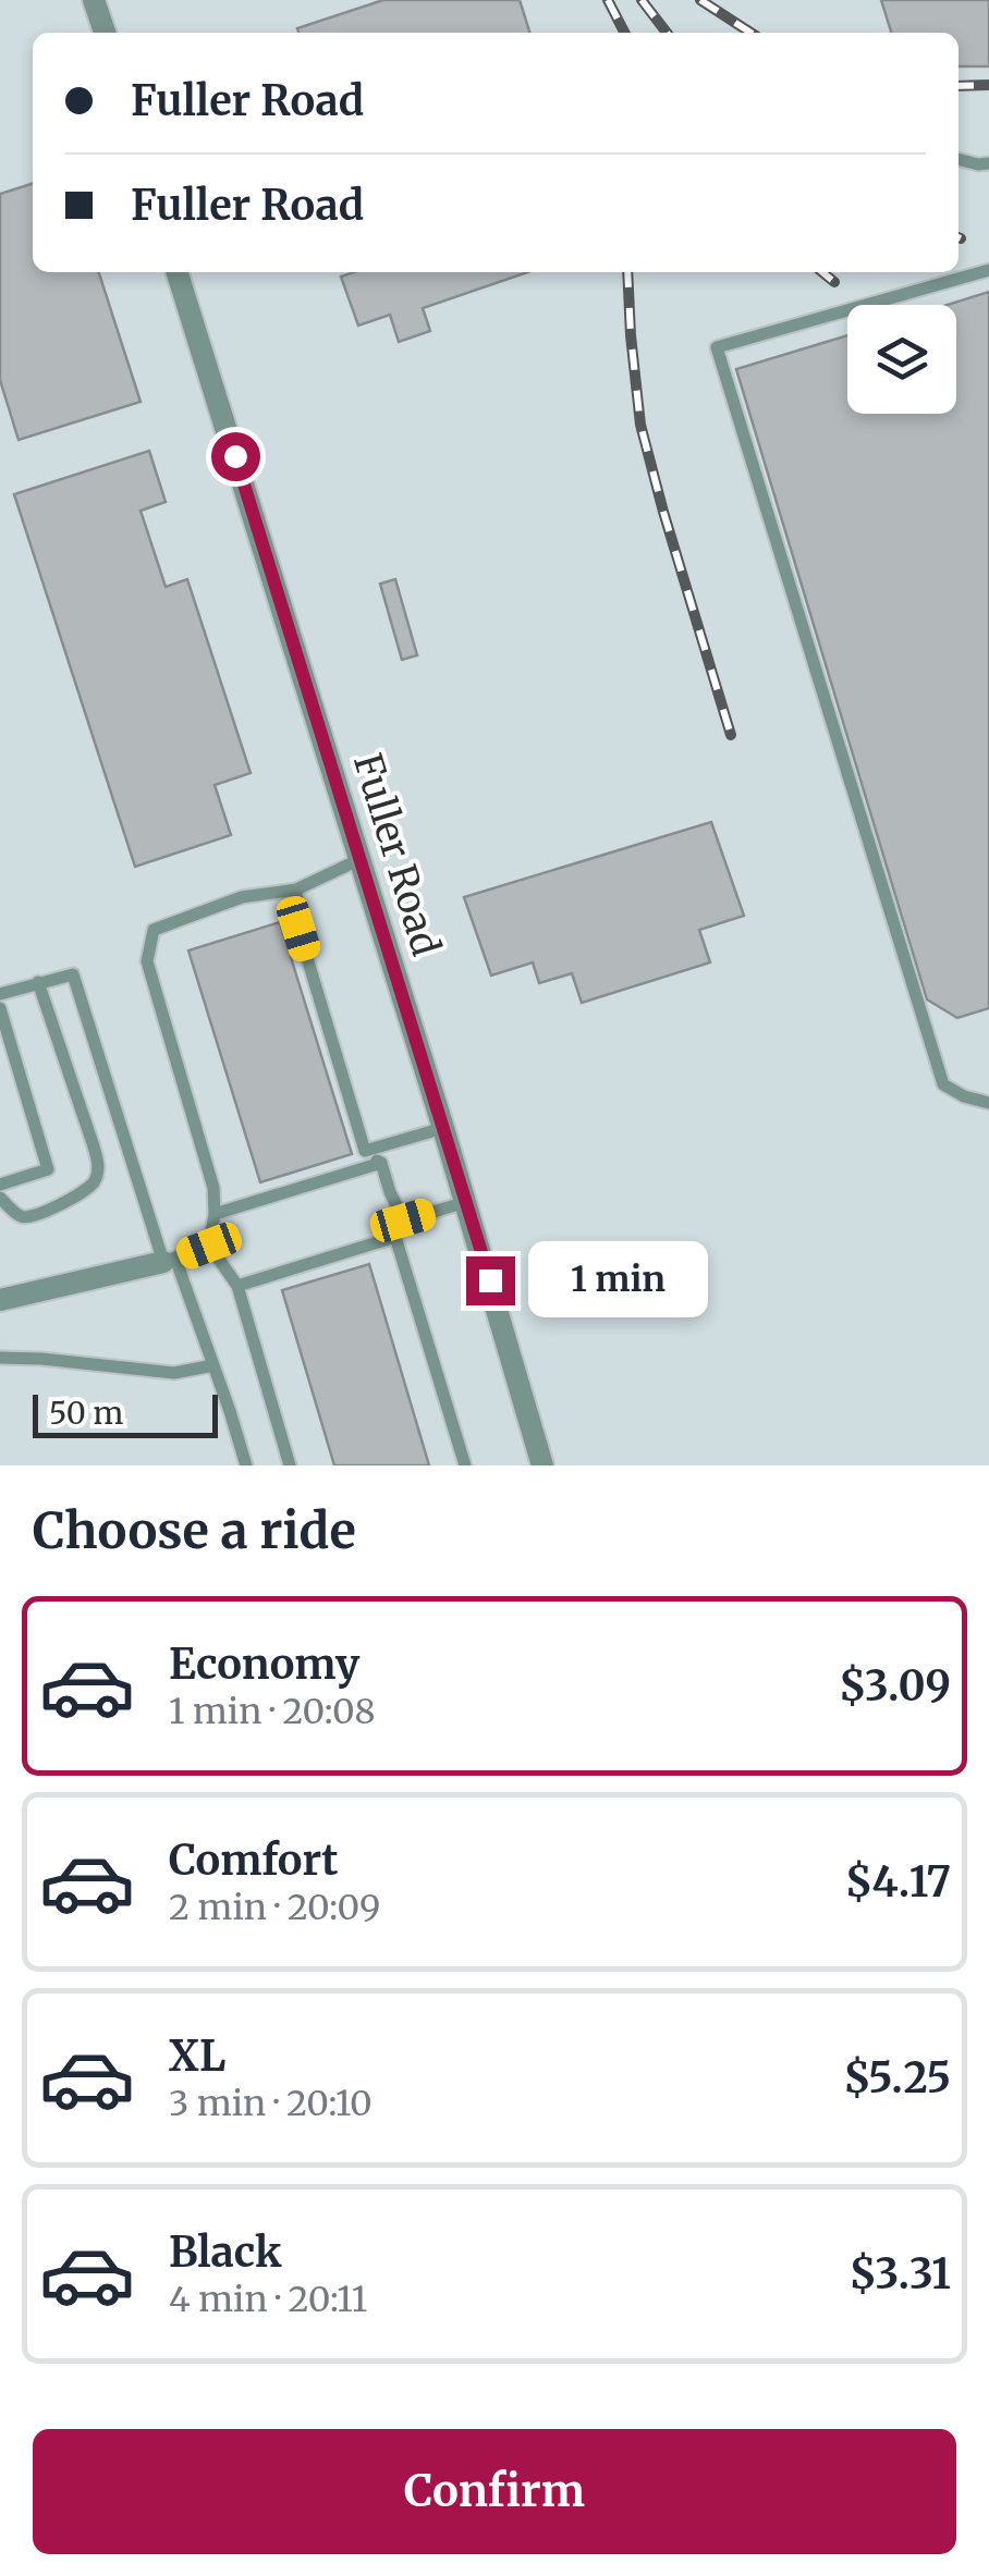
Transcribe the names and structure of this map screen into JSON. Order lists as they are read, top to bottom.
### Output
{
  "streets": {
    "street": ["Fuller Road"]
  },
  "scale_bar": "50 m",
  "page": {
    "banner": ["Fuller Road", "Fuller Road"],
    "bubble": "1 min",
    "scale": "50 m",
    "heading": "Choose a ride",
    "list": [
      {
        "name": "Economy",
        "note": "1 min · 20:08",
        "value": "$3.09"
      },
      {
        "name": "Comfort",
        "note": "2 min · 20:09",
        "value": "$4.17"
      },
      {
        "name": "XL",
        "note": "3 min · 20:10",
        "value": "$5.25"
      },
      {
        "name": "Black",
        "note": "4 min · 20:11",
        "value": "$3.31"
      }
    ],
    "buttons": "Confirm"
  }
}
